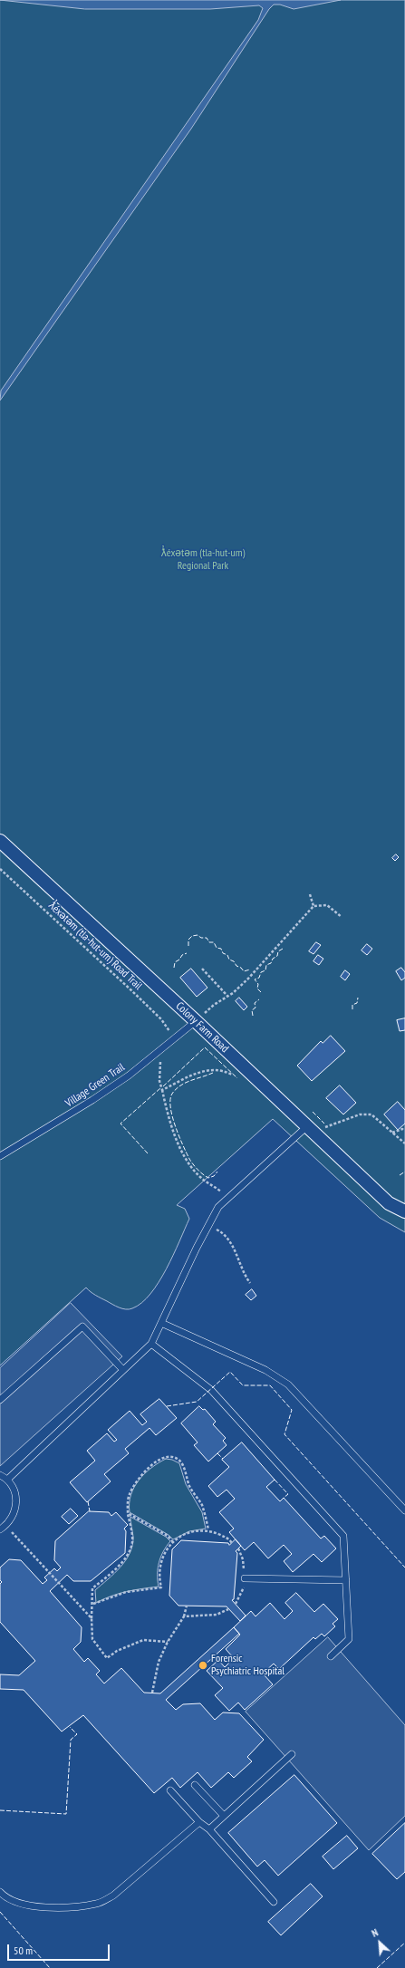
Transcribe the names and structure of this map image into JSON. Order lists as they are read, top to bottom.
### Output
{
  "streets": {
    "street": ["Colony Farm Road"],
    "lane": ["Village Green Trail"],
    "path": ["ƛ̓éxətəm (tla-hut-um) Road Trail"]
  },
  "crossings": [
    ["ƛ̓éxətəm (tla-hut-um) Road Trail", "Village Green Trail"],
    ["Colony Farm Road", "Village Green Trail"]
  ],
  "parks": ["ƛ̓éxətəm (tla-hut-um) Regional Park"],
  "places": ["Forensic Psychiatric Hospital"],
  "scale_bar": "50 m",
  "north": "top left"
}
